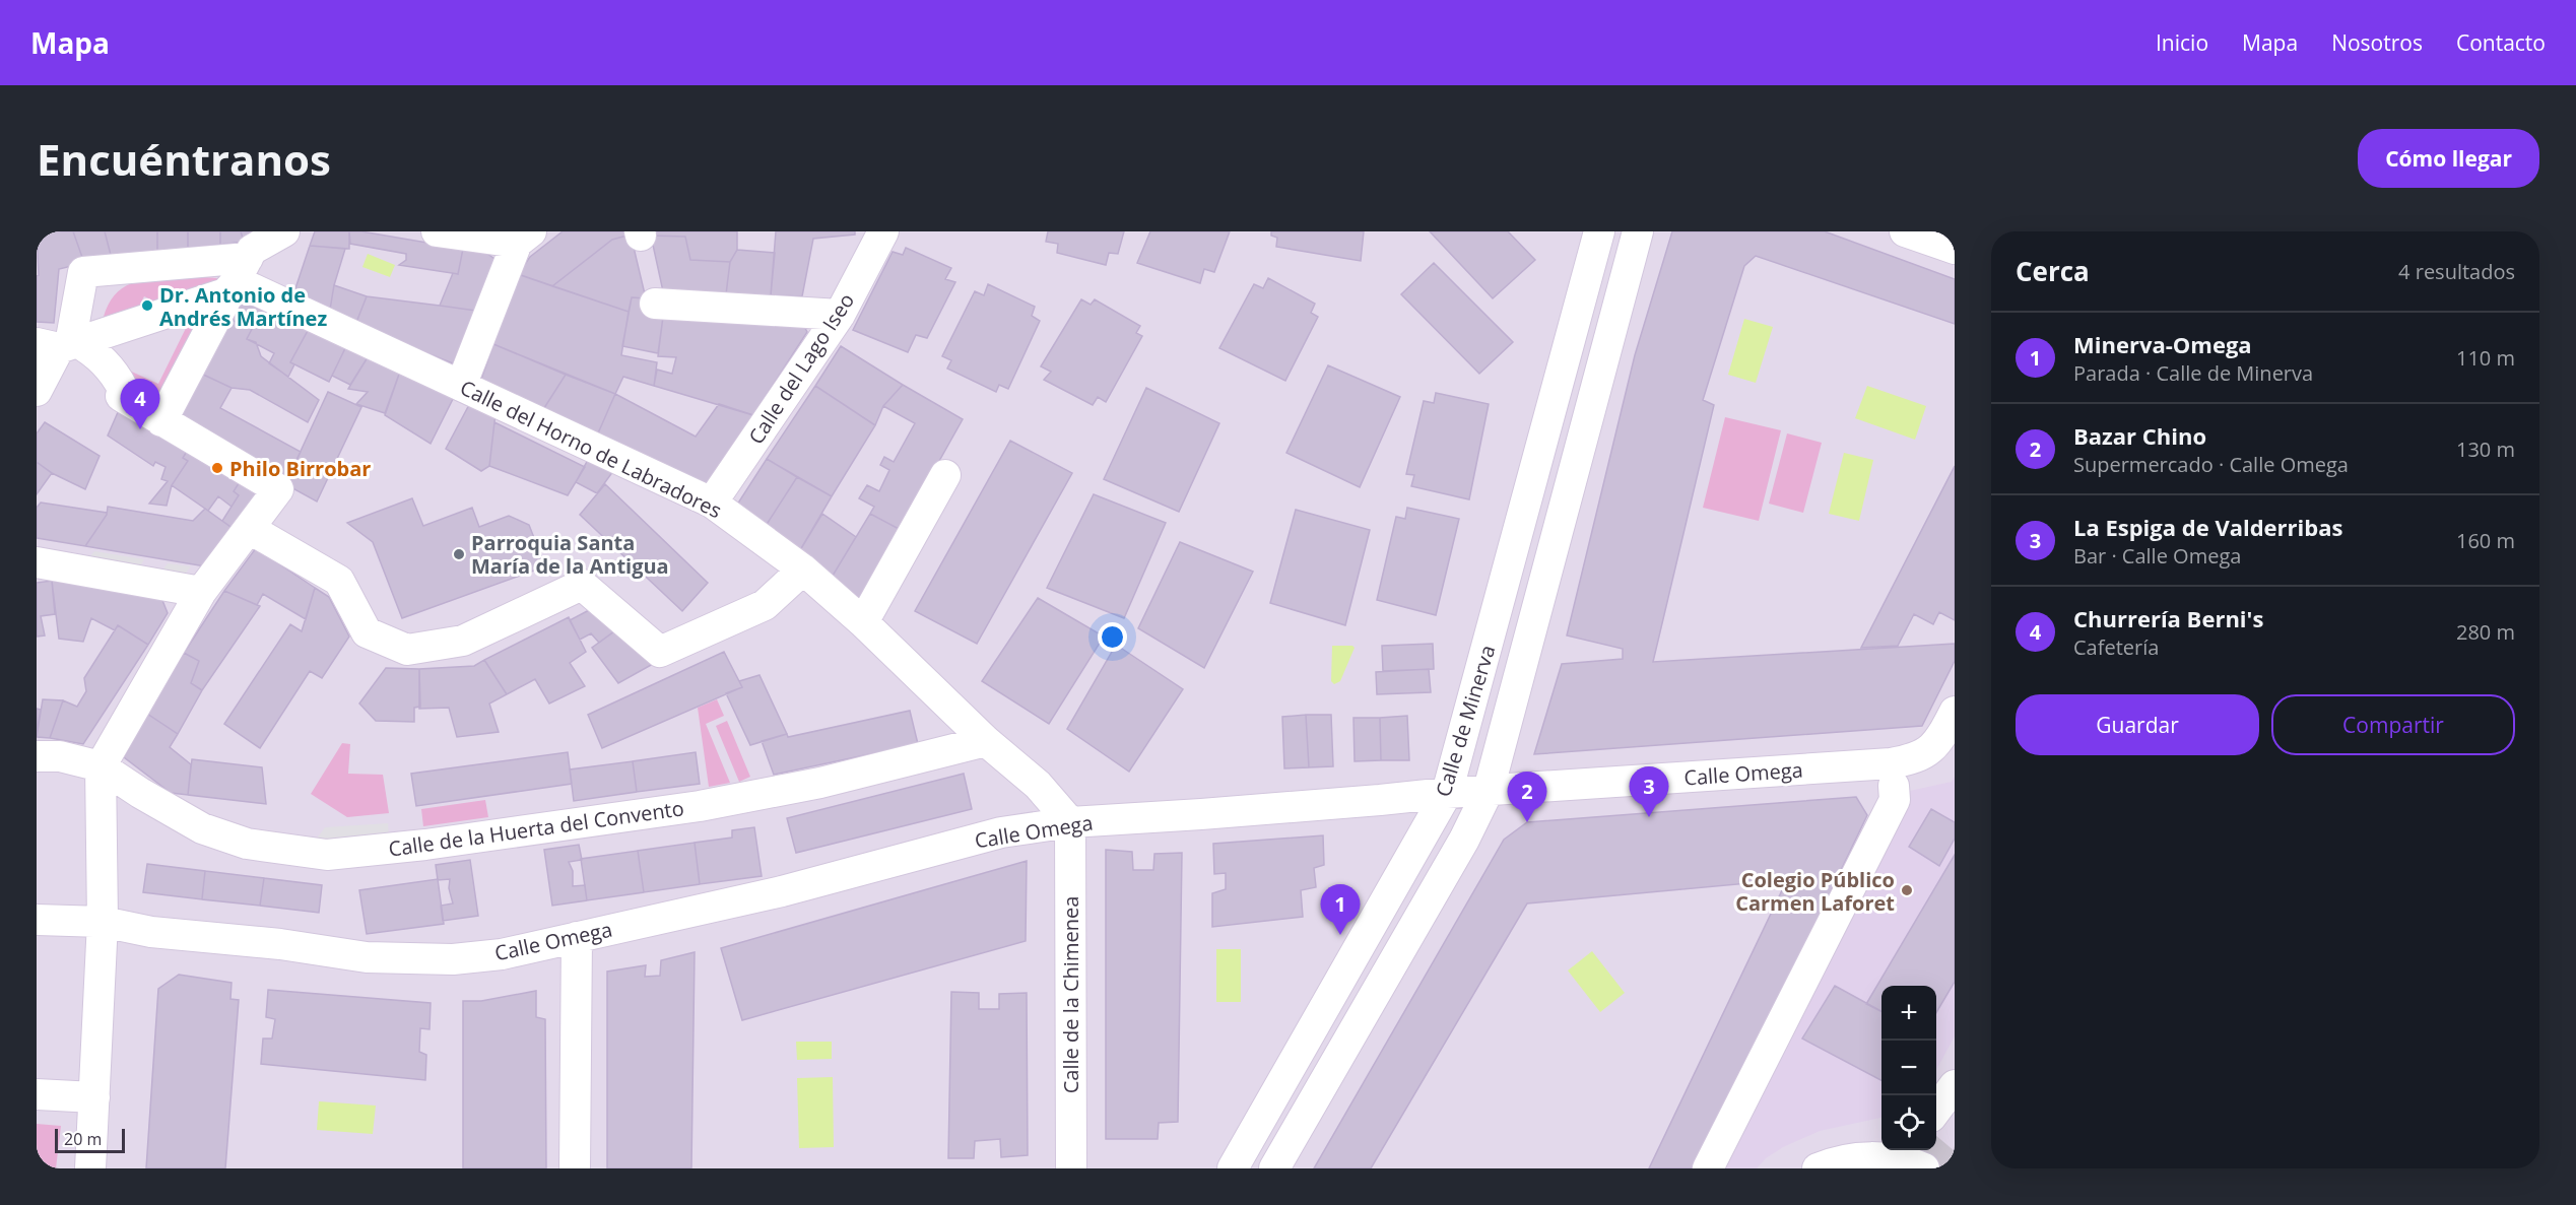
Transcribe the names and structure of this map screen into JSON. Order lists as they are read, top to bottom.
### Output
{
  "streets": {
    "street": [
      "Calle del Lago Iseo",
      "Calle del Horno de Labradores",
      "Calle de Minerva",
      "Calle Omega",
      "Calle de la Huerta del Convento",
      "Calle de la Chimenea"
    ]
  },
  "crossings": [
    ["Calle del Lago Iseo", "Calle del Horno de Labradores"],
    ["Calle del Horno de Labradores", "Calle Omega"],
    ["Calle del Horno de Labradores", "Calle de la Huerta del Convento"],
    ["Calle del Horno de Labradores", "Calle de la Chimenea"],
    ["Calle de Minerva", "Calle Omega"],
    ["Calle Omega", "Calle de la Chimenea"]
  ],
  "places": [
    "Dr. Antonio de Andrés Martínez",
    "Philo Birrobar",
    "Parroquia Santa María de la Antigua",
    "Colegio Público Carmen Laforet"
  ],
  "scale_bar": "20 m",
  "page": {
    "header": "Mapa",
    "nav": [
      "Inicio",
      "Mapa",
      "Nosotros",
      "Contacto"
    ],
    "buttons": [
      "Cómo llegar",
      ["Guardar", "Compartir"]
    ],
    "title": "Encuéntranos",
    "heading": ["Cerca", "4 resultados"],
    "list": [
      {
        "mark": "1",
        "name": "Minerva-Omega",
        "note": "Parada · Calle de Minerva",
        "value": "110 m"
      },
      {
        "mark": "2",
        "name": "Bazar Chino",
        "note": "Supermercado · Calle Omega",
        "value": "130 m"
      },
      {
        "mark": "3",
        "name": "La Espiga de Valderribas",
        "note": "Bar · Calle Omega",
        "value": "160 m"
      },
      {
        "mark": "4",
        "name": "Churrería Berni's",
        "note": "Cafetería",
        "value": "280 m"
      }
    ],
    "pins": [
      "4",
      "3",
      "2",
      "1"
    ],
    "map_buttons": ["+", "−"],
    "scale": "20 m"
  }
}
